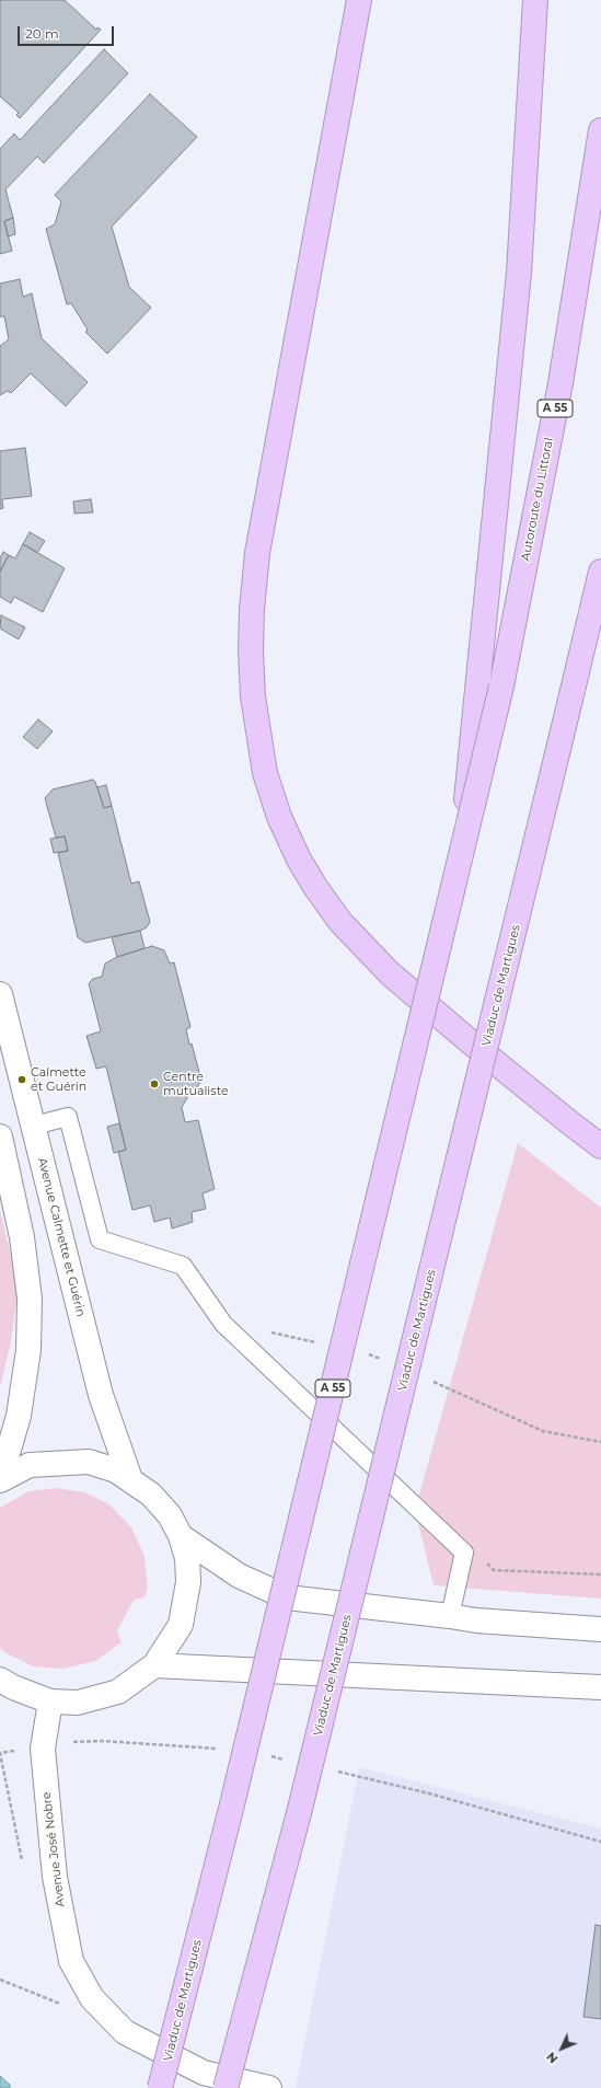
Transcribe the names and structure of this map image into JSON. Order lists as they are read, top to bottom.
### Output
{
  "streets": {
    "highway": ["A 55", "Autoroute du Littoral", "Viaduc de Martigues"],
    "main road": ["Avenue Calmette et Guérin", "Avenue José Nobre"]
  },
  "crossings": [
    ["Autoroute du Littoral", "Viaduc de Martigues"]
  ],
  "places": ["Calmette et Guérin", "Centre mutualiste"],
  "scale_bar": "20 m",
  "north": "bottom left"
}
